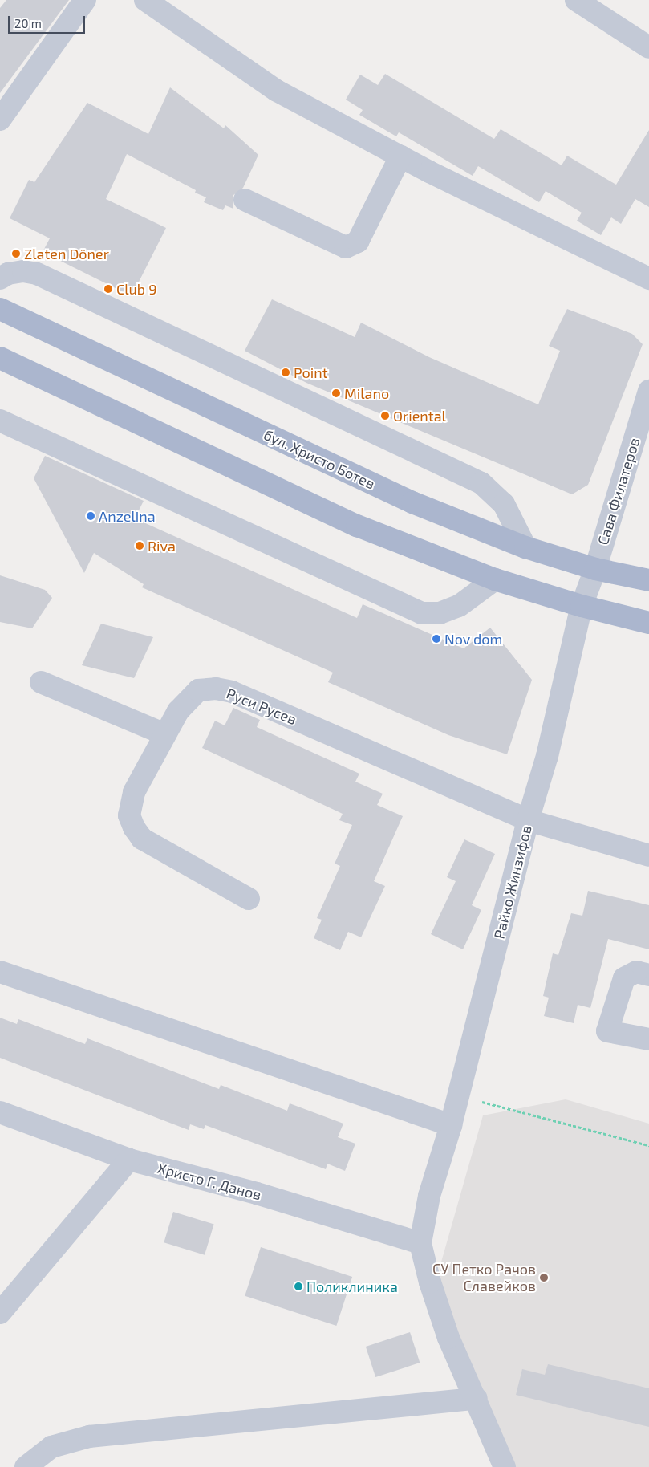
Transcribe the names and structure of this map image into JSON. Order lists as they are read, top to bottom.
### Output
{
  "streets": {
    "main road": ["бул. Христо Ботев"],
    "street": [
      "Сава Филатеров",
      "Руси Русев",
      "Райко Жинзифов",
      "Христо Г. Данов"
    ]
  },
  "crossings": [
    ["бул. Христо Ботев", "Сава Филатеров"],
    ["бул. Христо Ботев", "Райко Жинзифов"],
    ["Сава Филатеров", "Райко Жинзифов"],
    ["Руси Русев", "Райко Жинзифов"],
    ["Райко Жинзифов", "Христо Г. Данов"]
  ],
  "places": [
    "Zlaten Döner",
    "Club 9",
    "Point",
    "Milano",
    "Oriental",
    "Anzelina",
    "Riva",
    "Nov dom",
    "СУ Петко Рачов Славейков",
    "Поликлиника"
  ],
  "scale_bar": "20 m"
}
